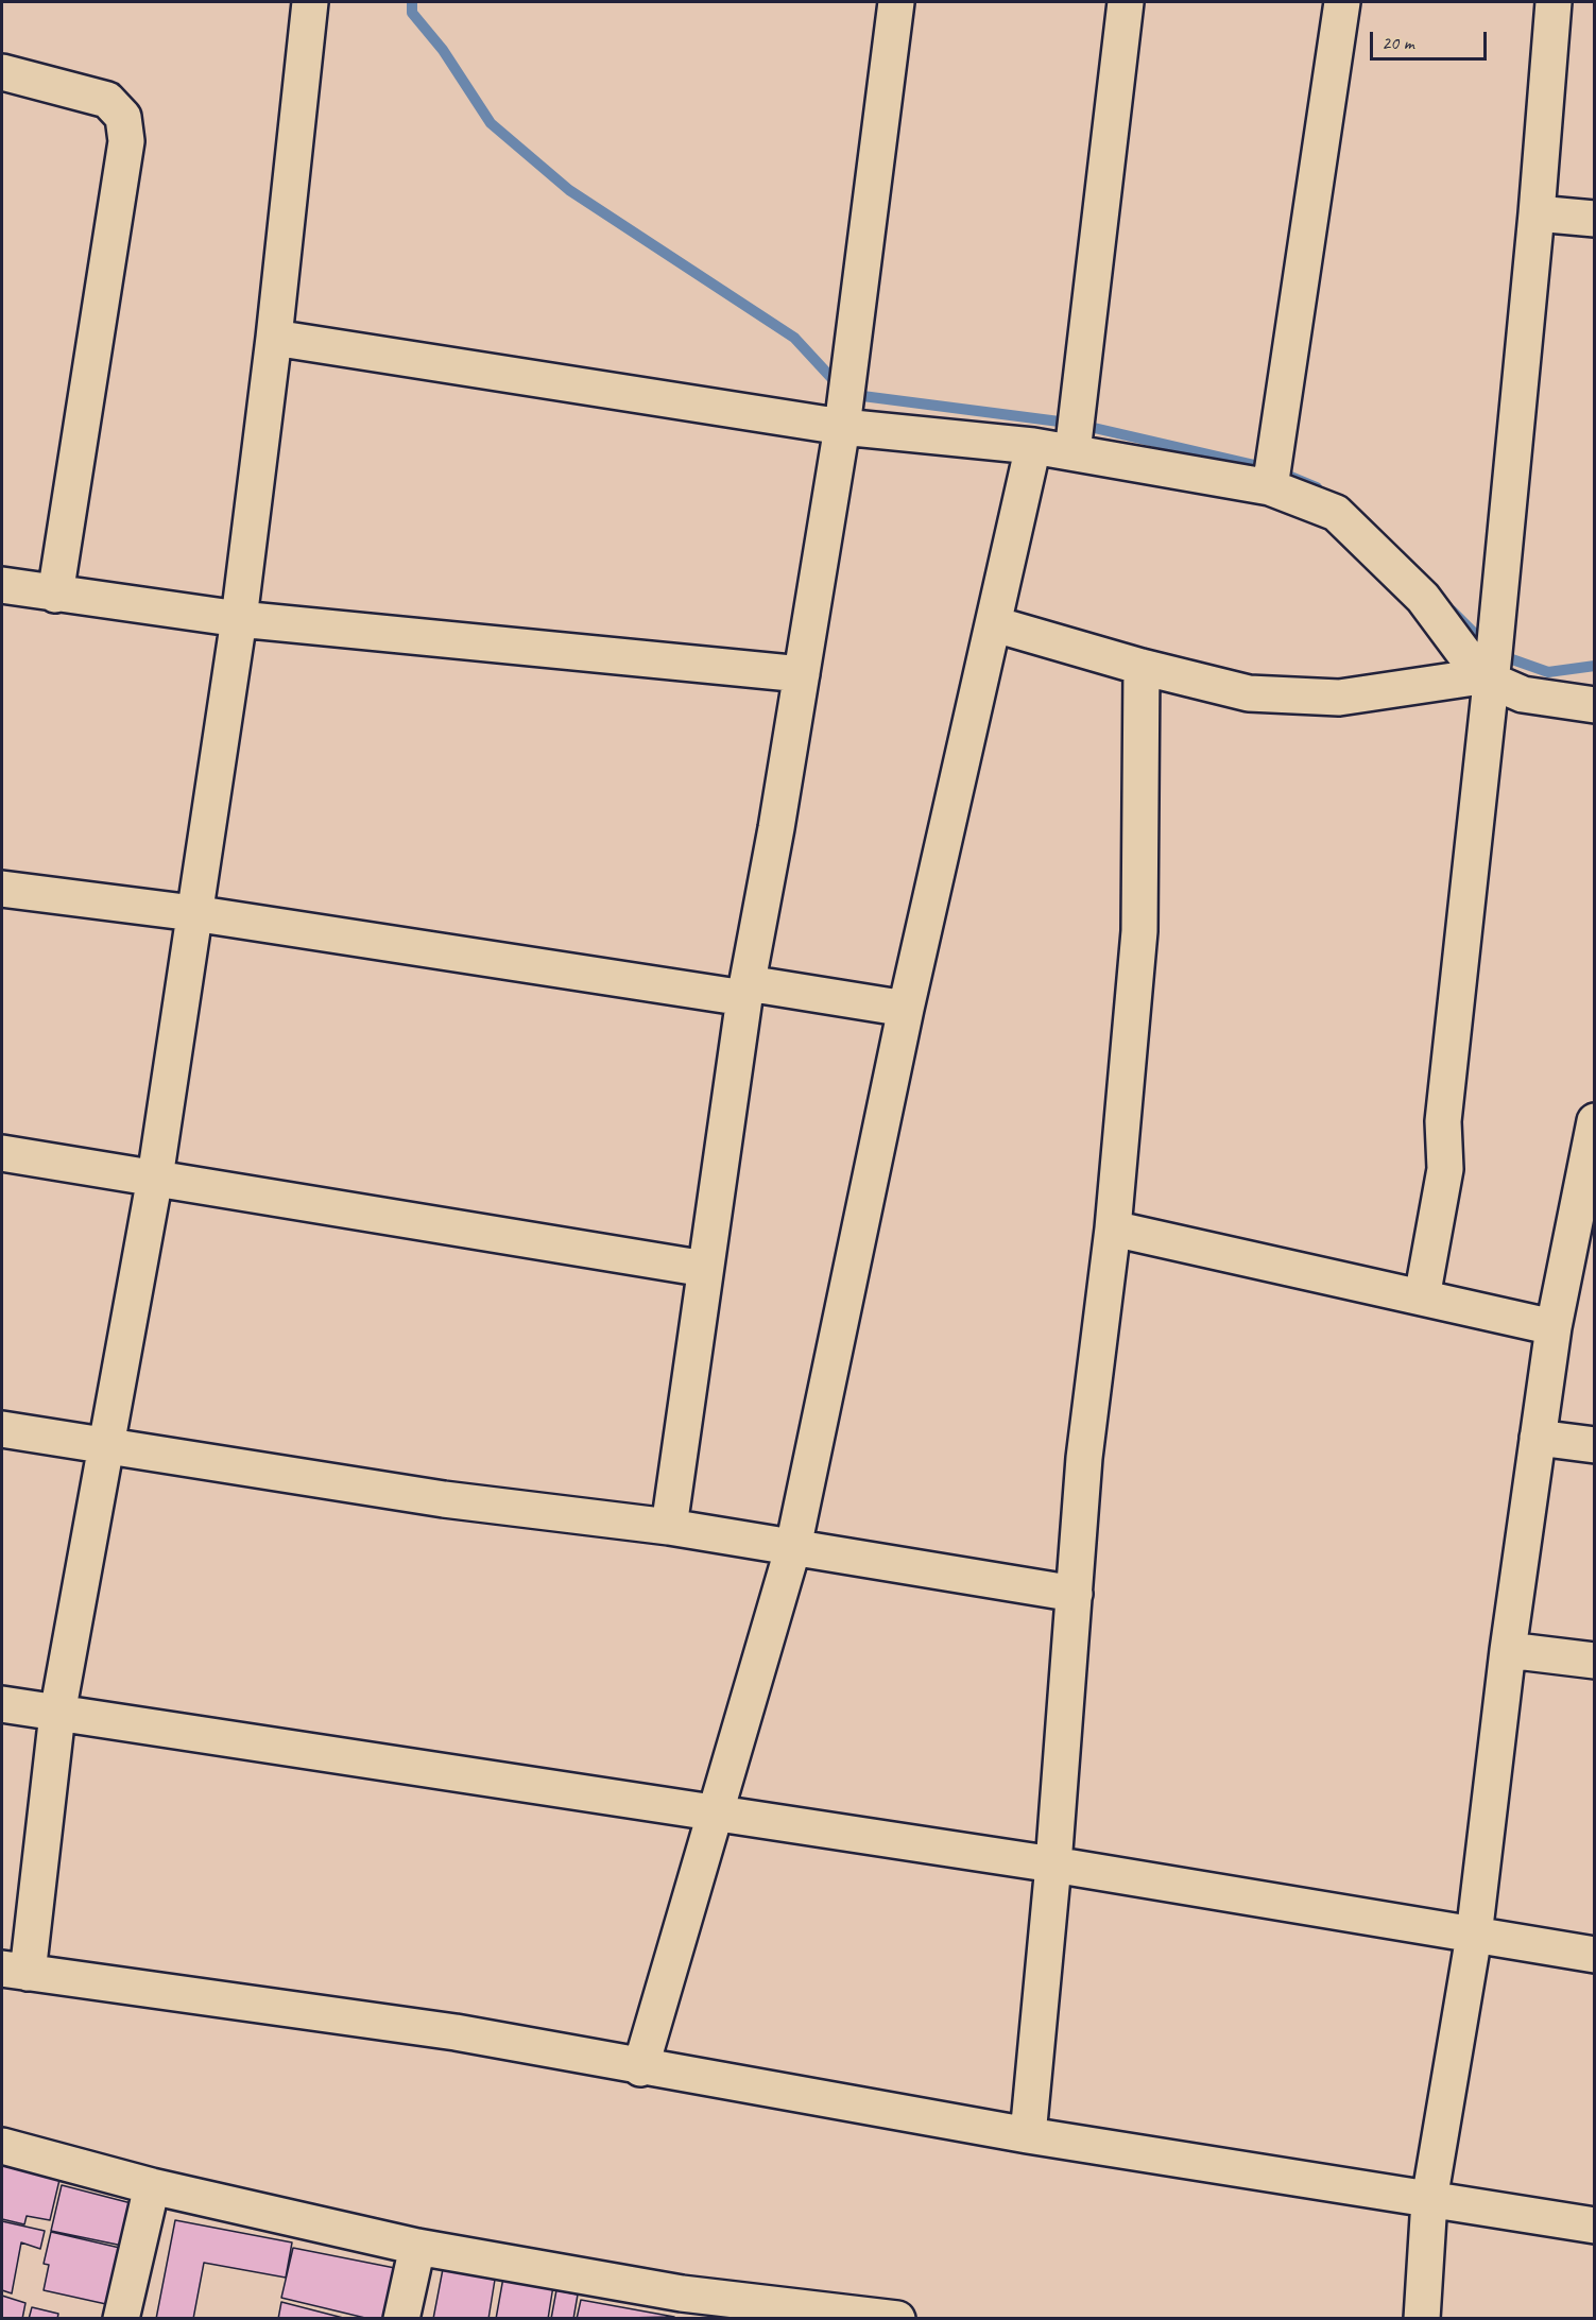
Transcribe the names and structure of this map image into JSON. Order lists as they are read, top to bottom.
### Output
{
  "scale_bar": "20 m"
}
